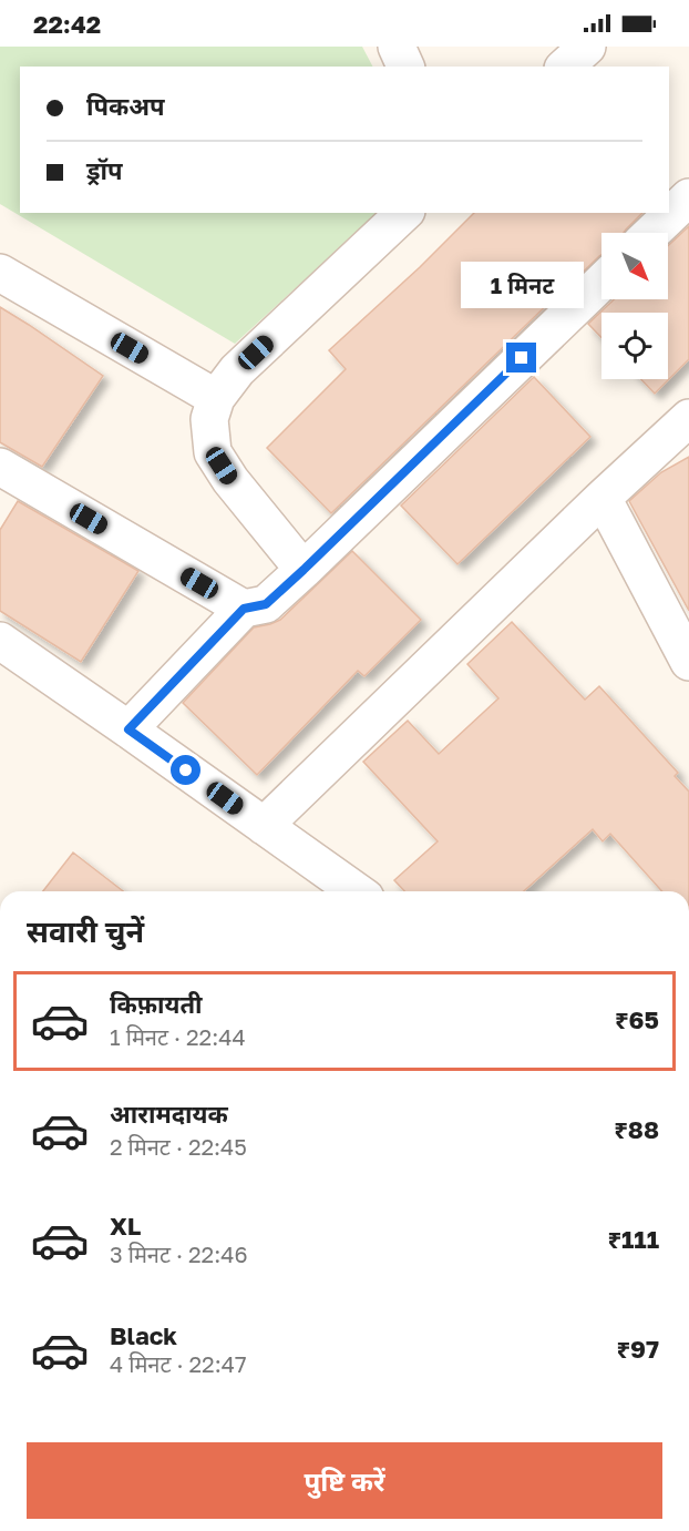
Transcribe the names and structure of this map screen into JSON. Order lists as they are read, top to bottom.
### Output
{
  "north": "bottom right",
  "page": {
    "status": "22:42",
    "banner": ["पिकअप", "ड्रॉप"],
    "bubble": "1 मिनट",
    "heading": "सवारी चुनें",
    "list": [
      {
        "name": "किफ़ायती",
        "note": "1 मिनट · 22:44",
        "value": "₹65"
      },
      {
        "name": "आरामदायक",
        "note": "2 मिनट · 22:45",
        "value": "₹88"
      },
      {
        "name": "XL",
        "note": "3 मिनट · 22:46",
        "value": "₹111"
      },
      {
        "name": "Black",
        "note": "4 मिनट · 22:47",
        "value": "₹97"
      }
    ],
    "buttons": "पुष्टि करें"
  }
}
